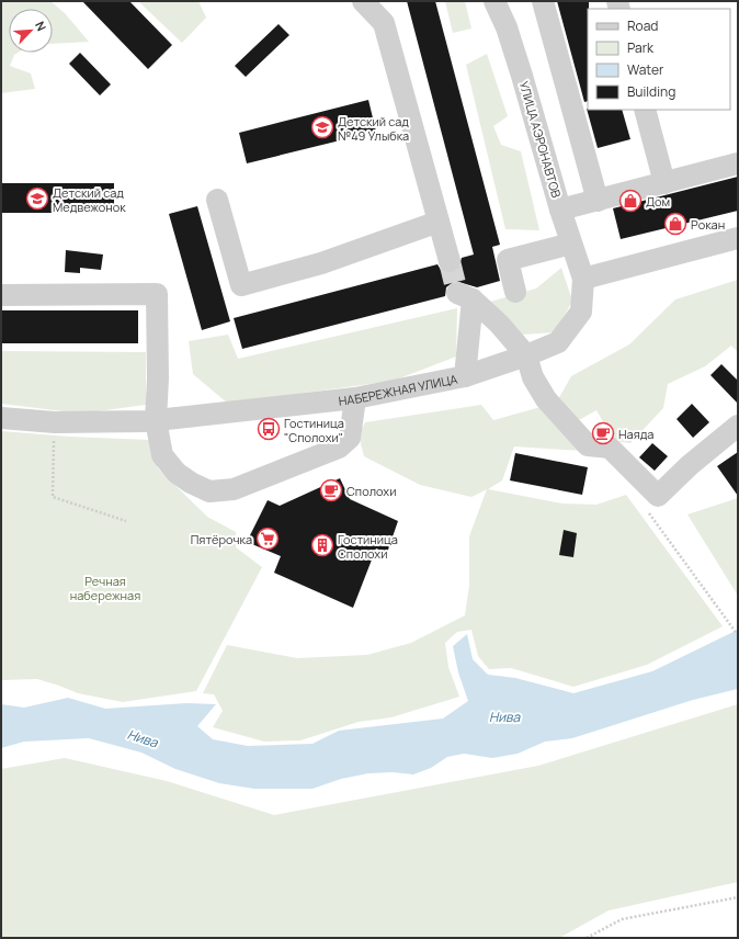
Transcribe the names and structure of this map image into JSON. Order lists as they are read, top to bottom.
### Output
{
  "streets": {
    "street": ["УЛИЦА АЭРОНАВТОВ", "НАБЕРЕЖНАЯ УЛИЦА"]
  },
  "crossings": [
    ["УЛИЦА АЭРОНАВТОВ", "НАБЕРЕЖНАЯ УЛИЦА"]
  ],
  "water": ["Нива"],
  "parks": ["Речная набережная"],
  "places": {
    "school or university": ["Детский сад №49 Улыбка", "Детский сад Медвежонок"],
    "shop": ["Дом", "Рокан"],
    "bus stop": ["Гостиница \"Сполохи\""],
    "cafe": ["Наяда", "Сполохи"],
    "supermarket": ["Пятёрочка"],
    "building": ["Гостиница Сполохи"]
  },
  "legend": [
    "Road",
    "Park",
    "Water",
    "Building"
  ],
  "north": "top right"
}
